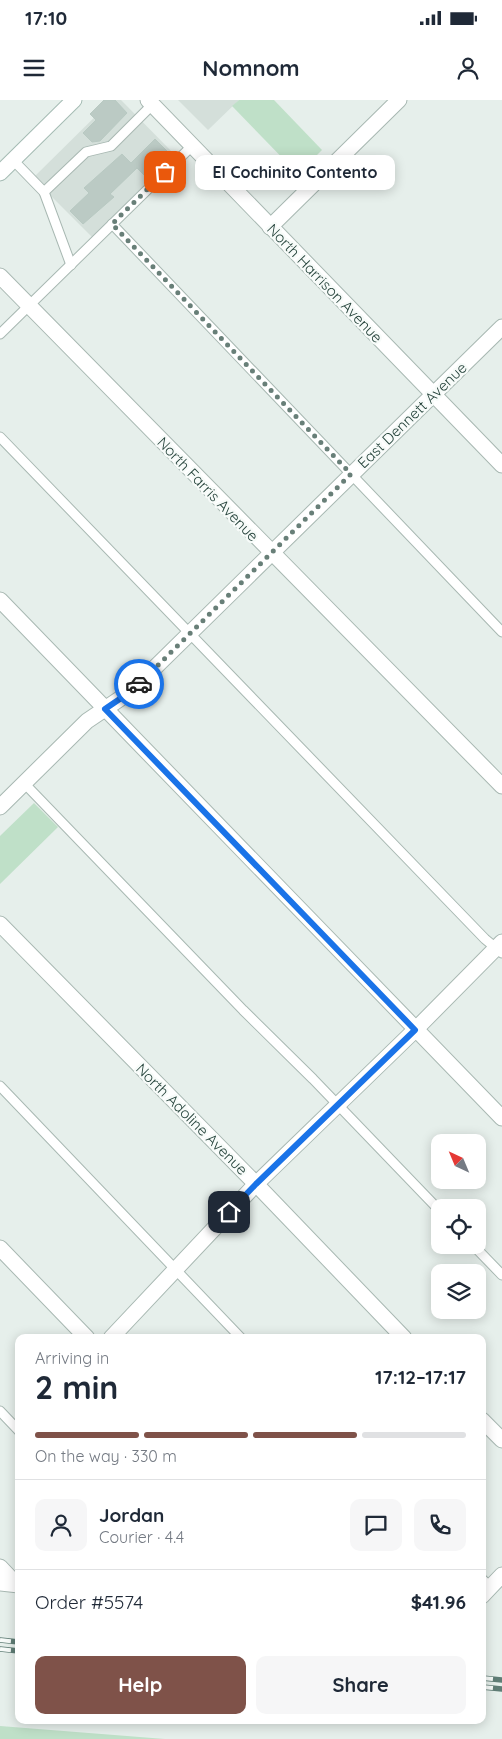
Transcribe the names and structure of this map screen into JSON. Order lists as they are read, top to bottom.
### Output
{
  "streets": {
    "street": [
      "North Harrison Avenue",
      "East Dennett Avenue",
      "North Farris Avenue",
      "North Adoline Avenue"
    ]
  },
  "crossings": [
    ["North Harrison Avenue", "East Dennett Avenue"],
    ["East Dennett Avenue", "North Farris Avenue"]
  ],
  "places": ["El Cochinito Contento"],
  "north": "top left",
  "page": {
    "status": "17:10",
    "header": "Nomnom",
    "bubble": "El Cochinito Contento",
    "heading": ["2 min", "Arriving in", "17:12–17:17"],
    "panel": [
      "Jordan",
      "Courier · 4.4",
      "Order #5574",
      "$41.96"
    ],
    "bar": "On the way · 330 m",
    "buttons": ["Help", "Share"]
  }
}
